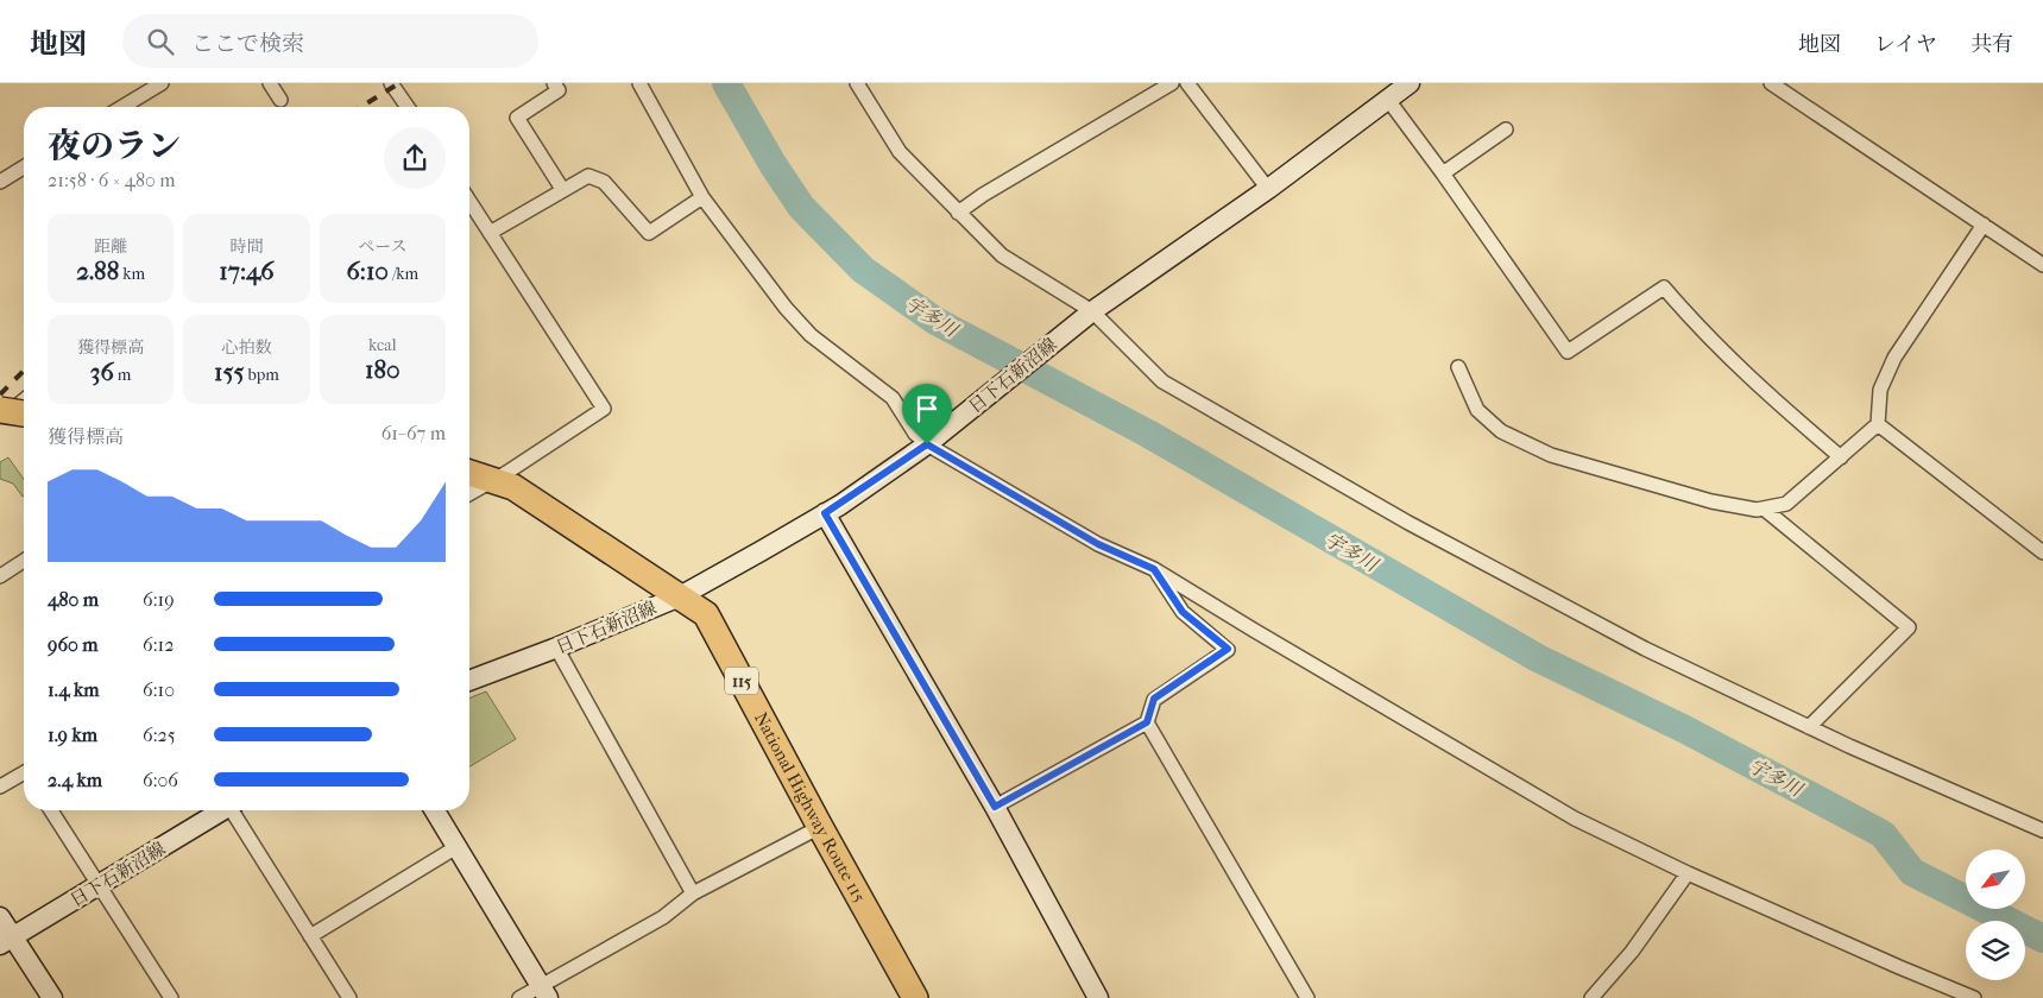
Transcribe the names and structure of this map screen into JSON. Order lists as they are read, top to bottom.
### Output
{
  "streets": {
    "highway": ["115", "National Highway Route 115"],
    "main road": ["日下石新沼線"]
  },
  "crossings": [
    ["日下石新沼線", "National Highway Route 115"]
  ],
  "water": ["宇多川"],
  "north": "bottom left",
  "page": {
    "header": "地図",
    "search": "ここで検索",
    "nav": ["地図", "レイヤ", "共有"],
    "heading": ["夜のラン", "21:58 · 6 × 480 m"],
    "stats": [
      ["距離", "2.88 km"],
      ["時間", "17:46"],
      ["ペース", "6:10 /km"],
      ["獲得標高", "36 m"],
      ["心拍数", "155 bpm"],
      ["kcal", "180"]
    ],
    "chart": ["獲得標高", "61–67 m"],
    "list": [
      {
        "name": "480 m",
        "note": "6:19"
      },
      {
        "name": "960 m",
        "note": "6:12"
      },
      {
        "name": "1.4 km",
        "note": "6:10"
      },
      {
        "name": "1.9 km",
        "note": "6:25"
      },
      {
        "name": "2.4 km",
        "note": "6:06"
      }
    ]
  }
}
